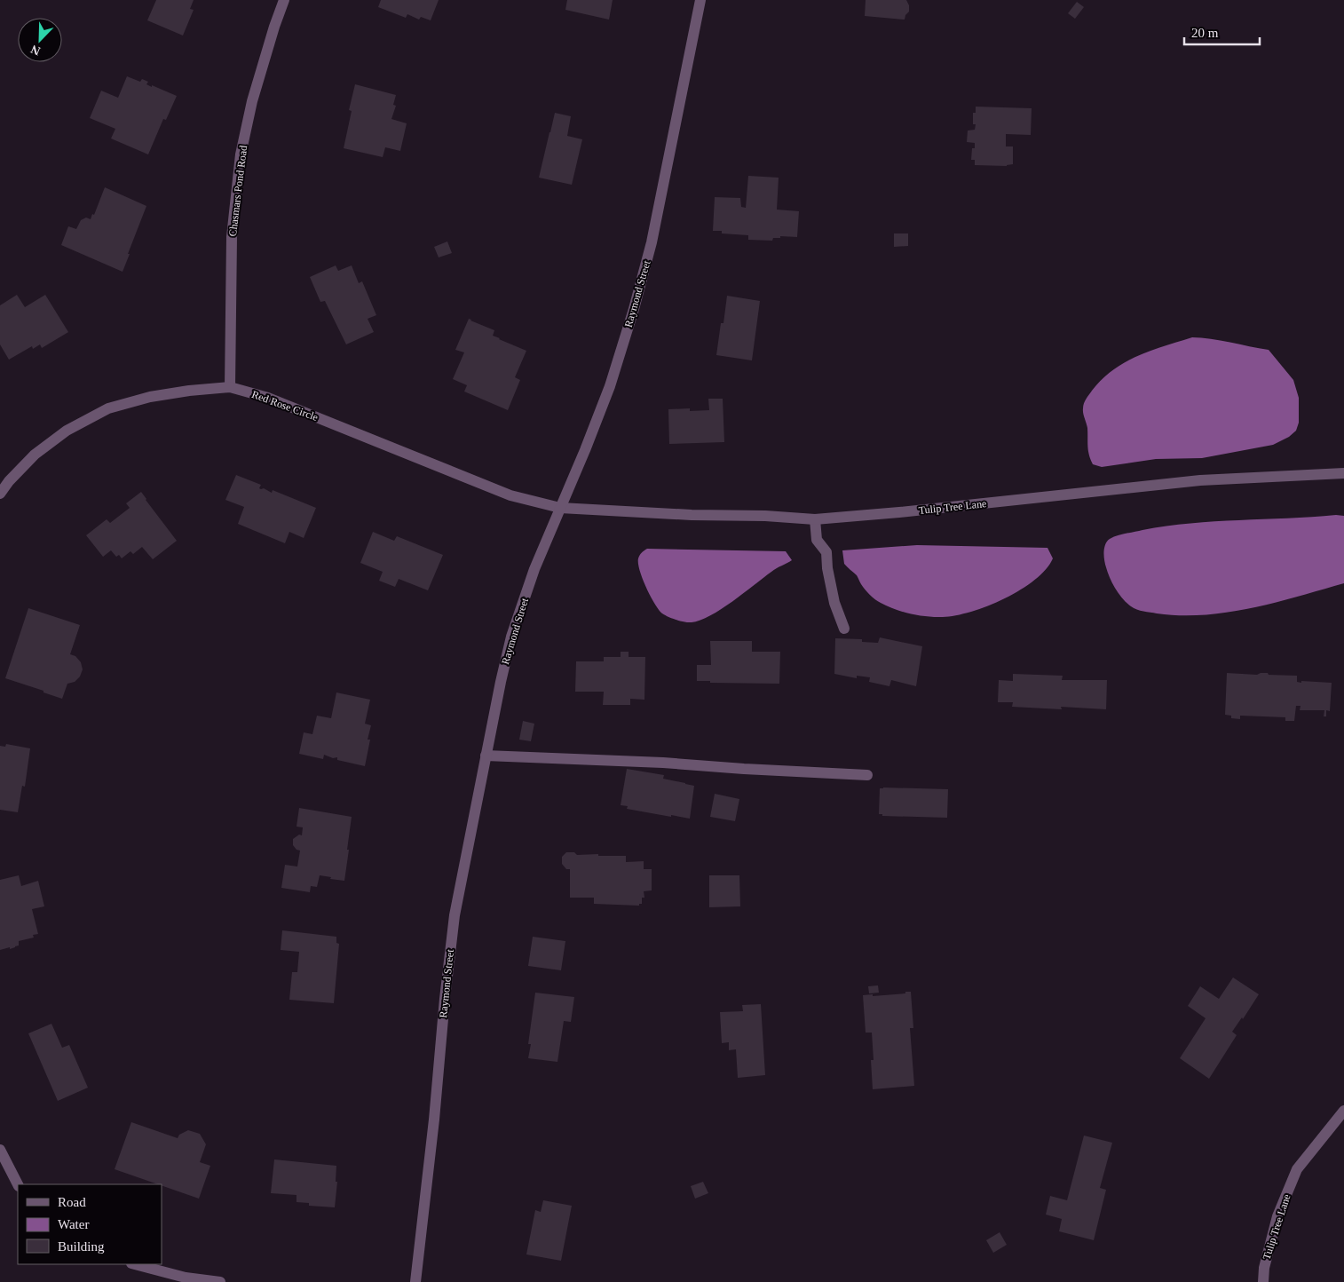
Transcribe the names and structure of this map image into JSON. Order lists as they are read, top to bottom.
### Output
{
  "streets": {
    "street": [
      "Chasmars Pond Road",
      "Raymond Street",
      "Red Rose Circle",
      "Tulip Tree Lane"
    ]
  },
  "crossings": [
    ["Chasmars Pond Road", "Red Rose Circle"],
    ["Raymond Street", "Red Rose Circle"],
    ["Raymond Street", "Tulip Tree Lane"],
    ["Red Rose Circle", "Tulip Tree Lane"]
  ],
  "legend": ["Road", "Water", "Building"],
  "scale_bar": "20 m",
  "north": "bottom left"
}
